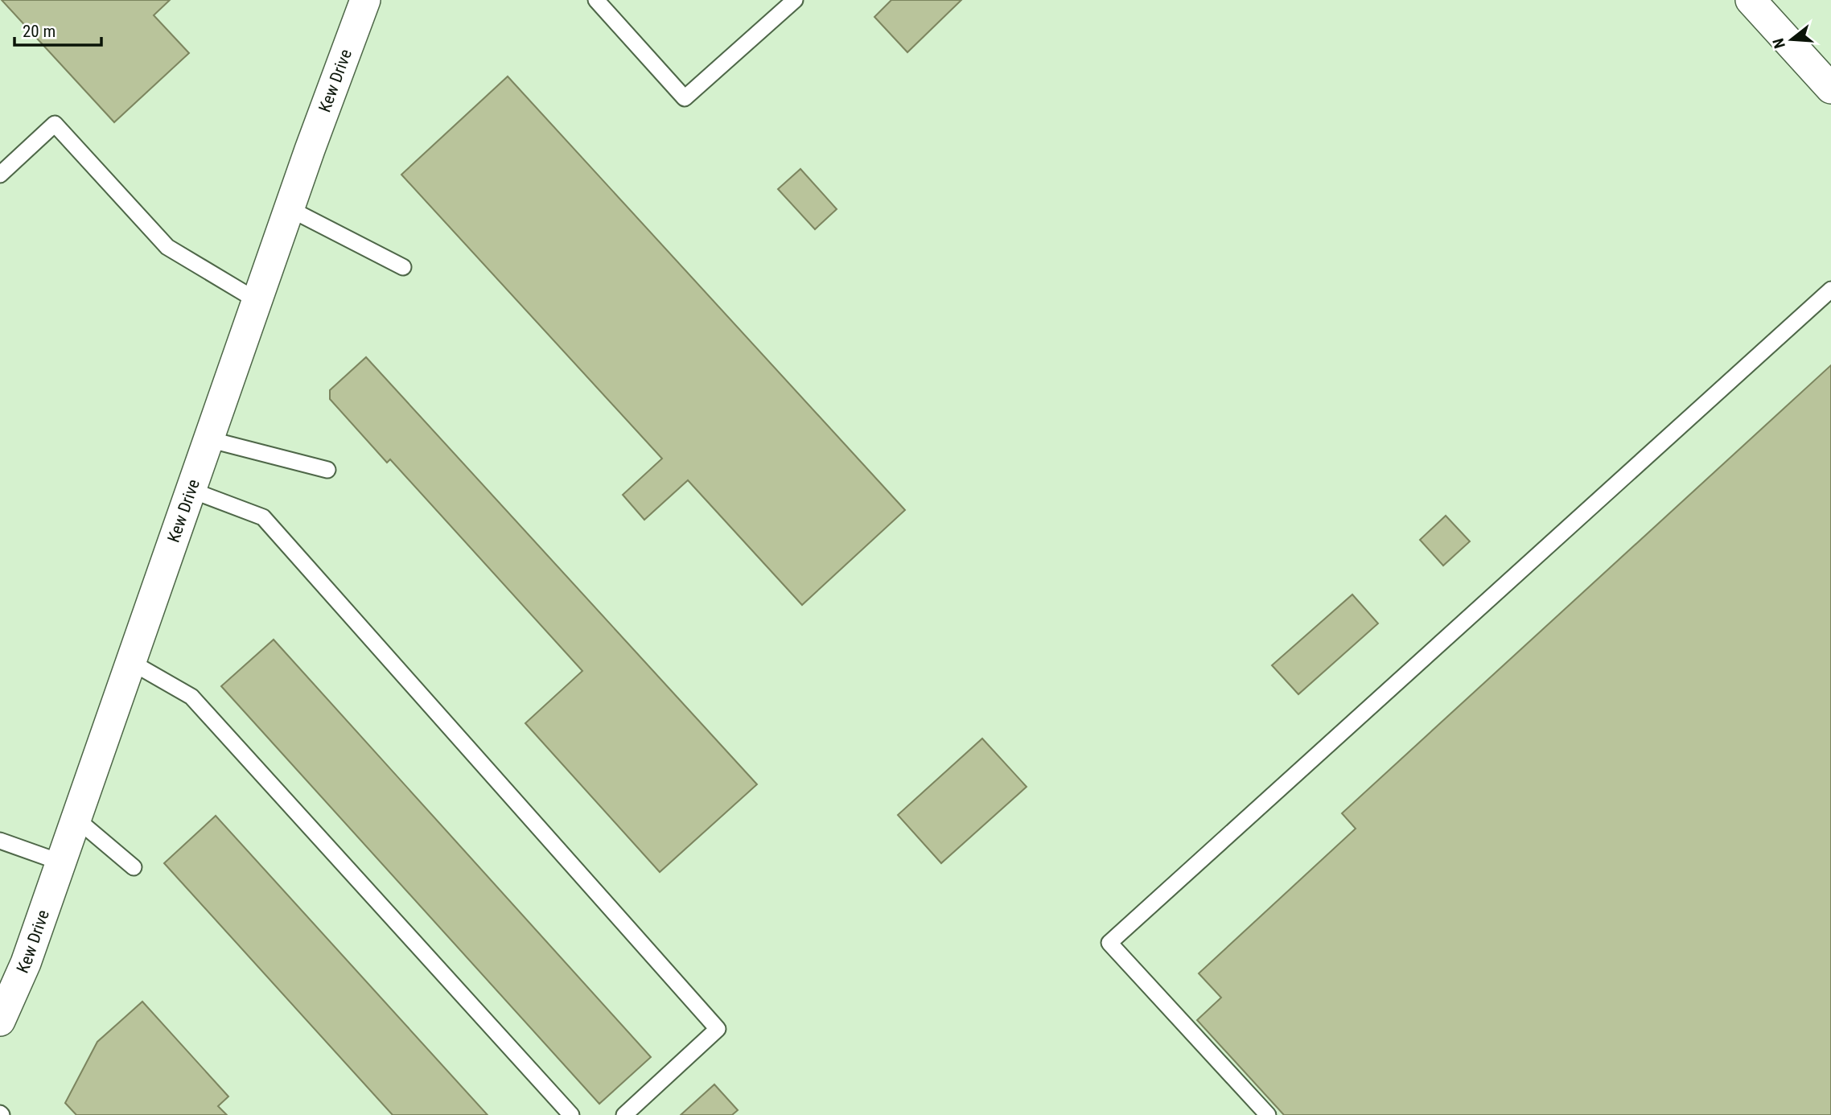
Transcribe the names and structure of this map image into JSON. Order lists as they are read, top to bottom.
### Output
{
  "streets": {
    "street": ["Kew Drive"]
  },
  "scale_bar": "20 m",
  "north": "left"
}
